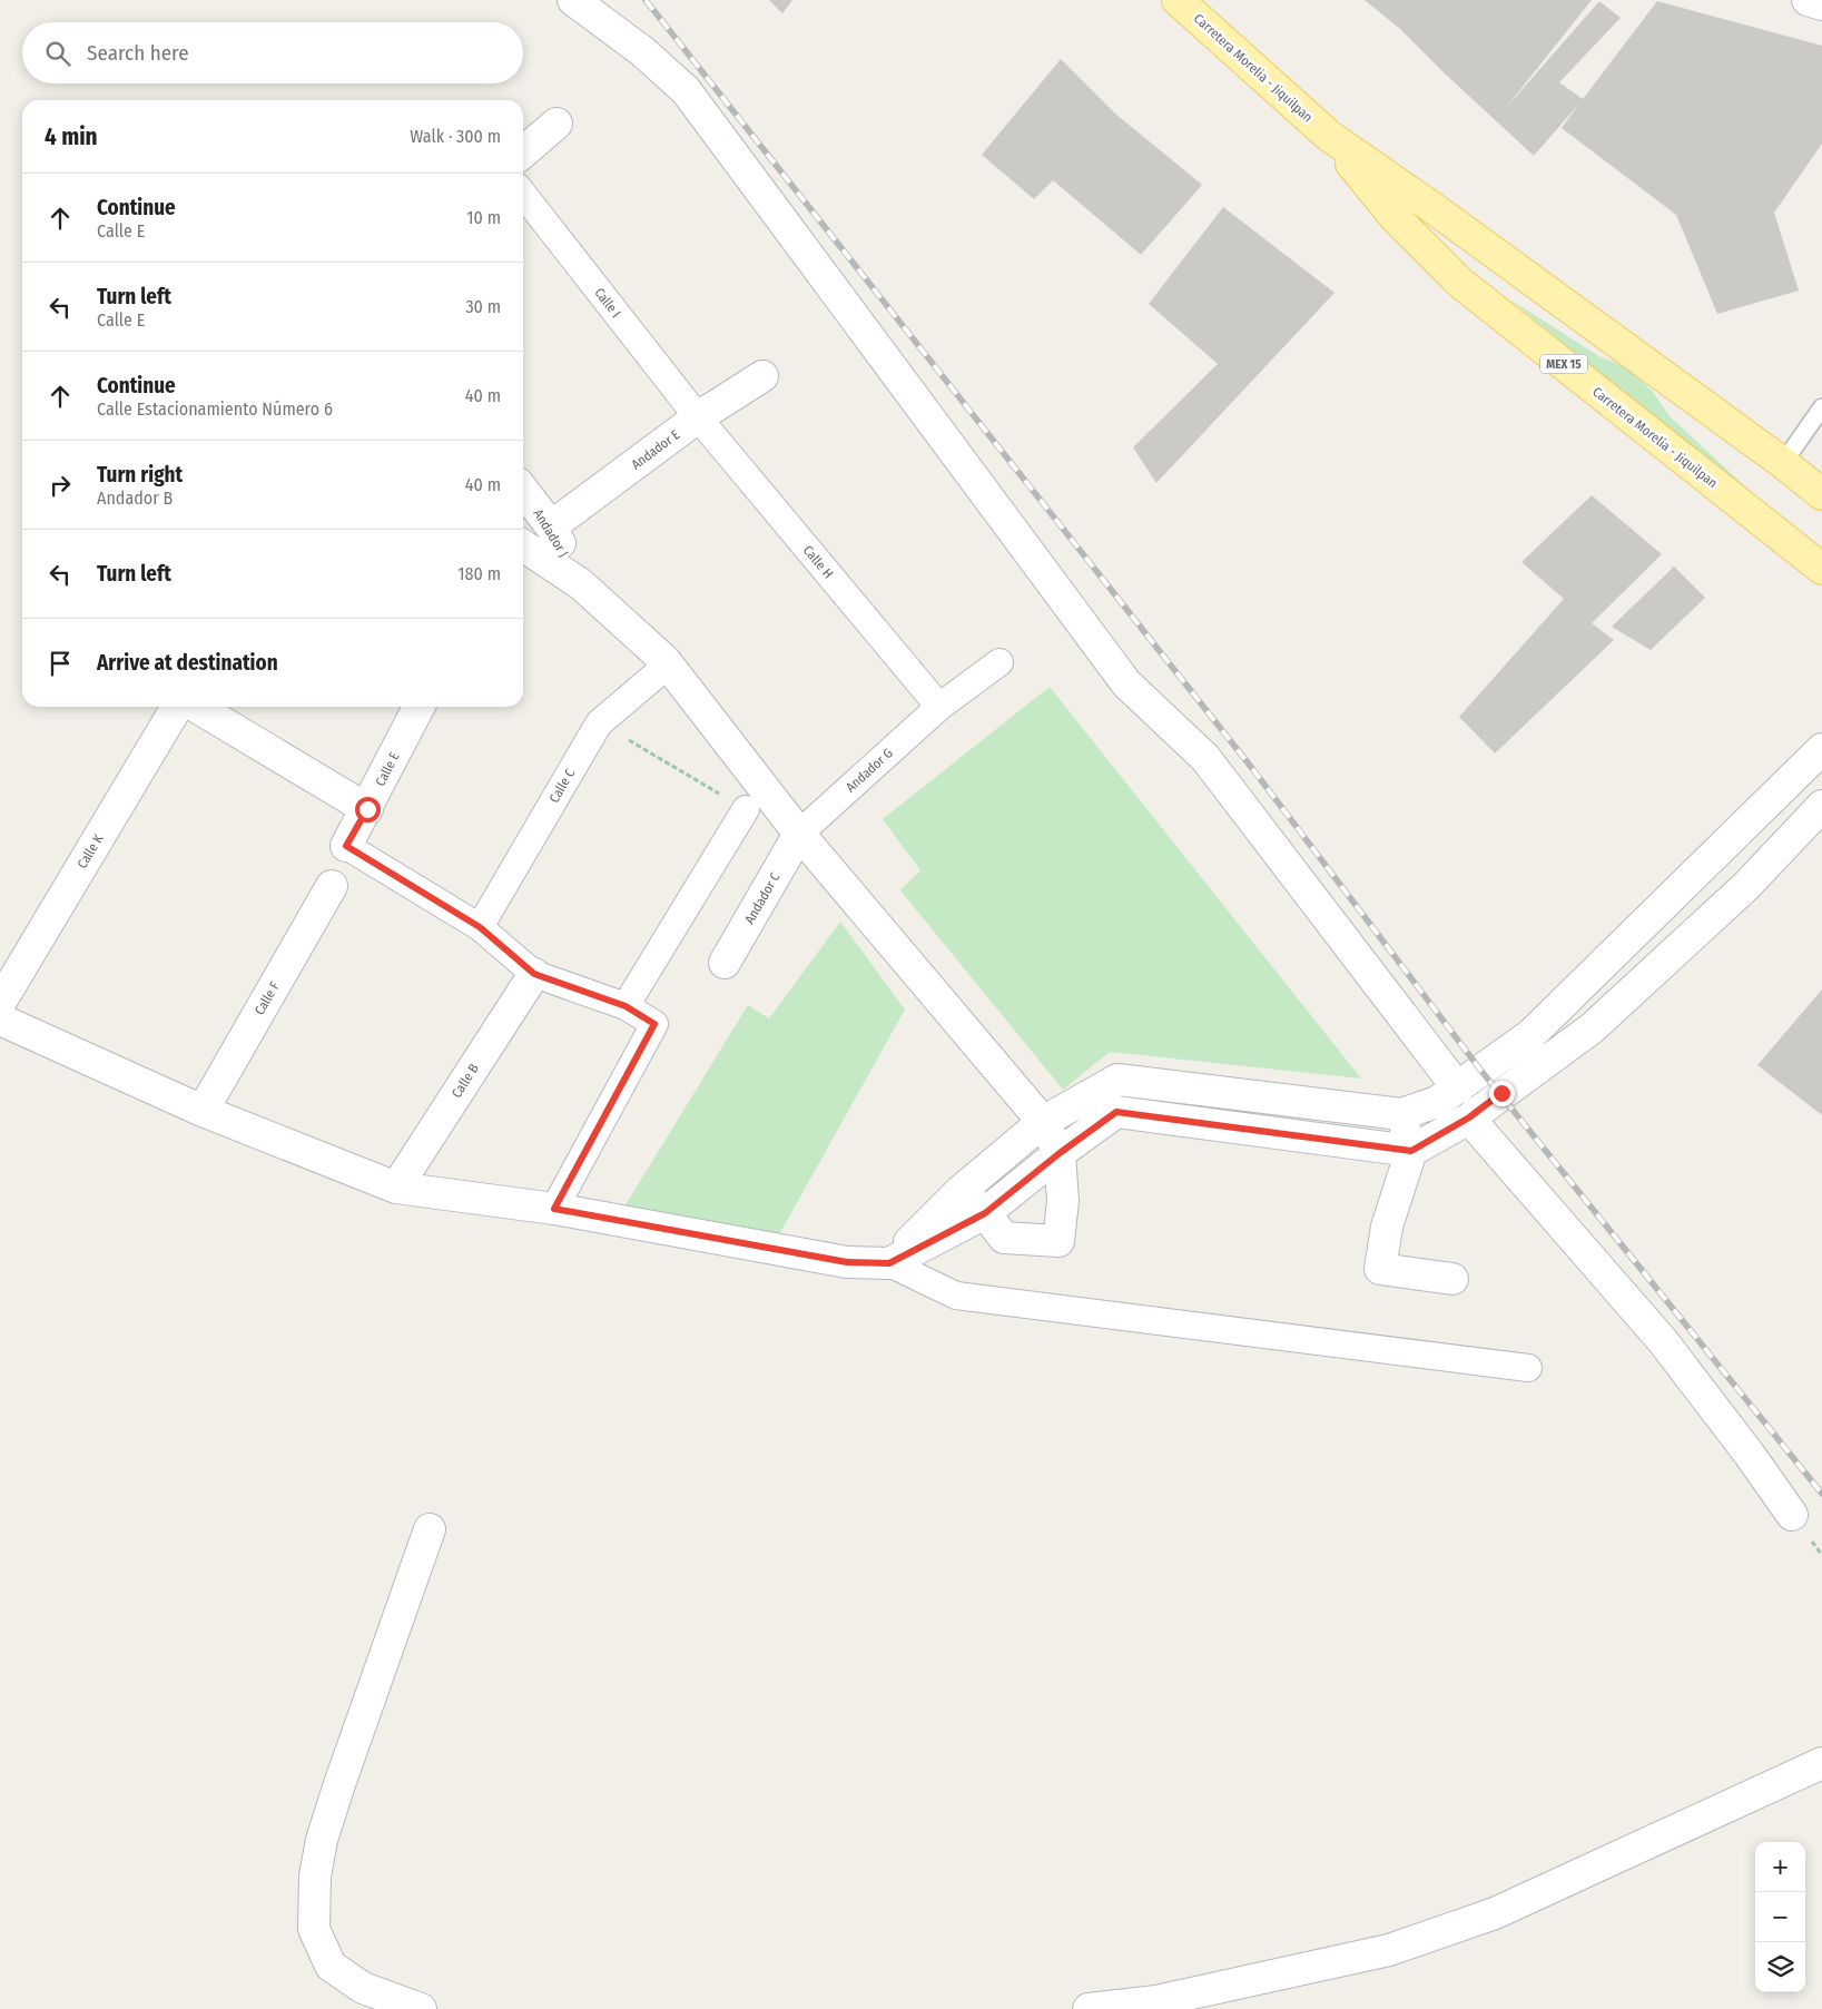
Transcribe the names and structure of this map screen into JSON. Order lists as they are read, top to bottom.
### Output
{
  "streets": {
    "main road": ["Carretera Morelia - Jiquilpan", "MEX 15"],
    "street": [
      "Calle I",
      "Andador E",
      "Andador J",
      "Calle H",
      "Calle E",
      "Andador G",
      "Calle C",
      "Calle K",
      "Andador C",
      "Calle F",
      "Calle B"
    ]
  },
  "crossings": [
    ["Calle I", "Andador E"],
    ["Calle I", "Calle H"],
    ["Andador E", "Andador J"],
    ["Andador E", "Calle H"],
    ["Calle H", "Andador G"],
    ["Calle E", "Calle C"],
    ["Calle E", "Calle B"],
    ["Andador G", "Andador C"]
  ],
  "page": {
    "search": "Search here",
    "heading": ["4 min", "Walk · 300 m"],
    "list": [
      ["Continue", "Calle E", "10 m"],
      ["Turn left", "Calle E", "30 m"],
      ["Continue", "Calle Estacionamiento Número 6", "40 m"],
      ["Turn right", "Andador B", "40 m"],
      ["Turn left", "180 m"],
      "Arrive at destination"
    ],
    "map_buttons": ["+", "−"]
  }
}
